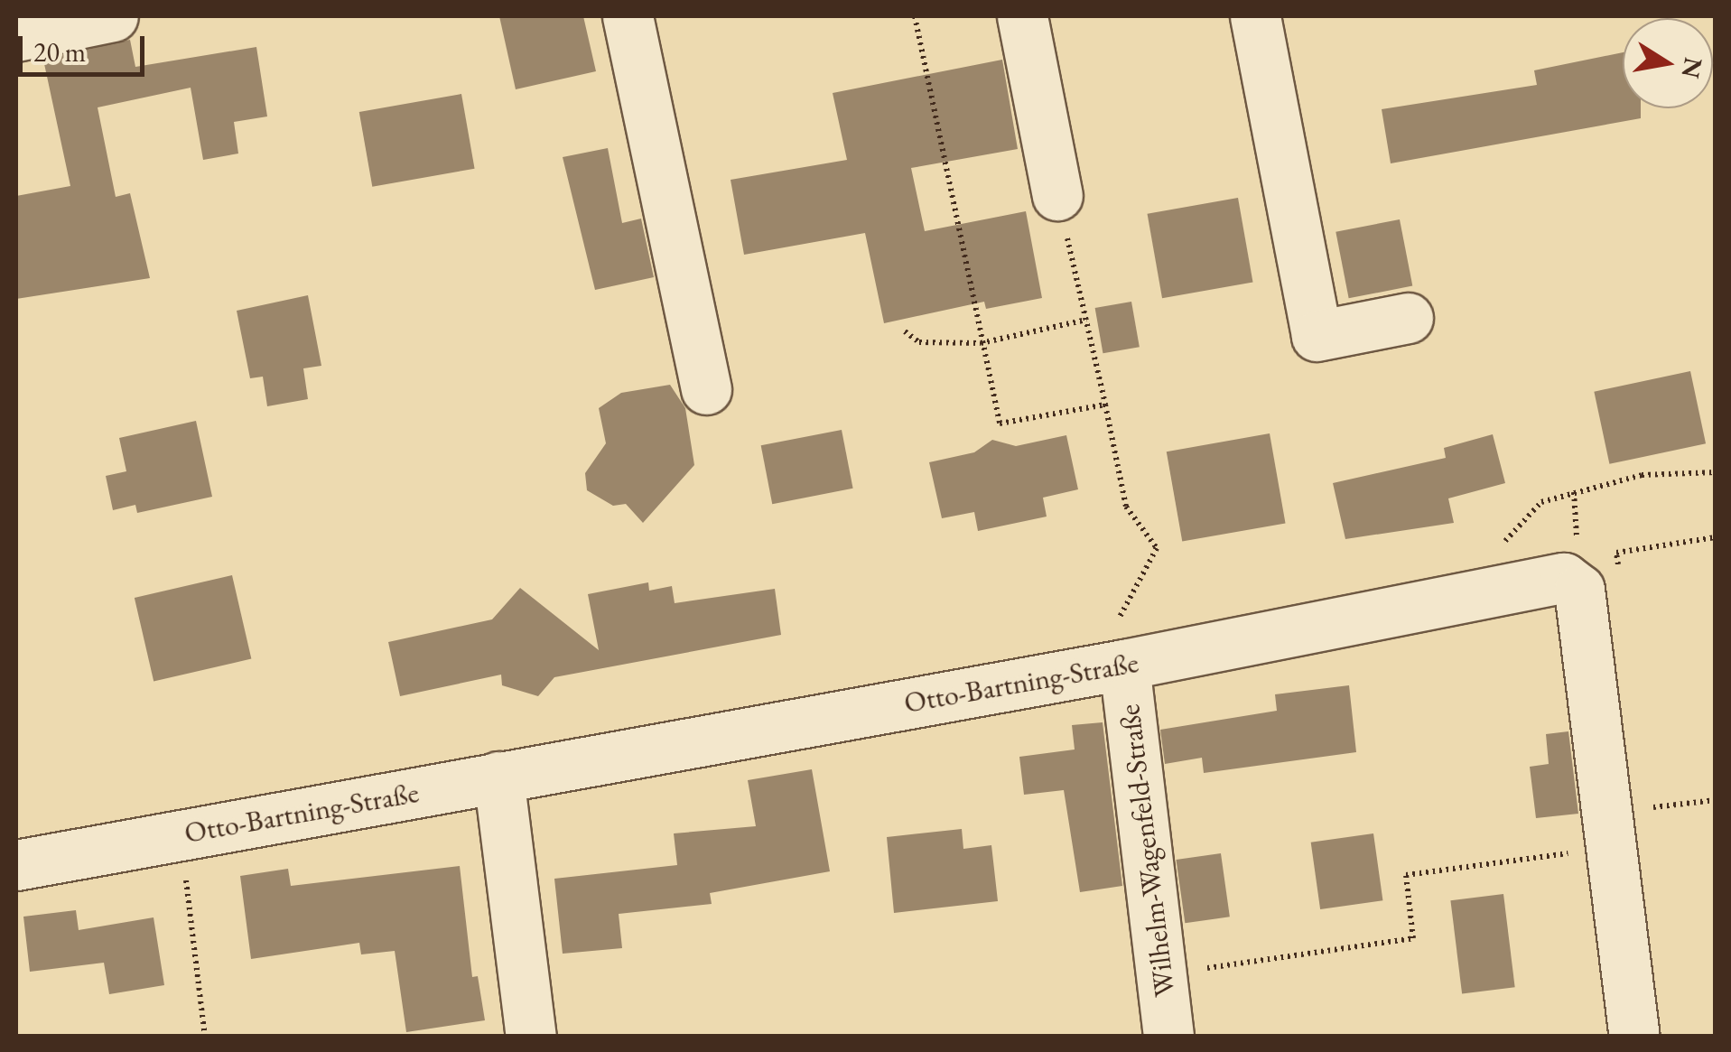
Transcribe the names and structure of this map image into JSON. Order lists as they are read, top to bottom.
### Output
{
  "streets": {
    "street": ["Otto-Bartning-Straße", "Wilhelm-Wagenfeld-Straße"]
  },
  "crossings": [
    ["Otto-Bartning-Straße", "Wilhelm-Wagenfeld-Straße"]
  ],
  "scale_bar": "20 m",
  "north": "right"
}
